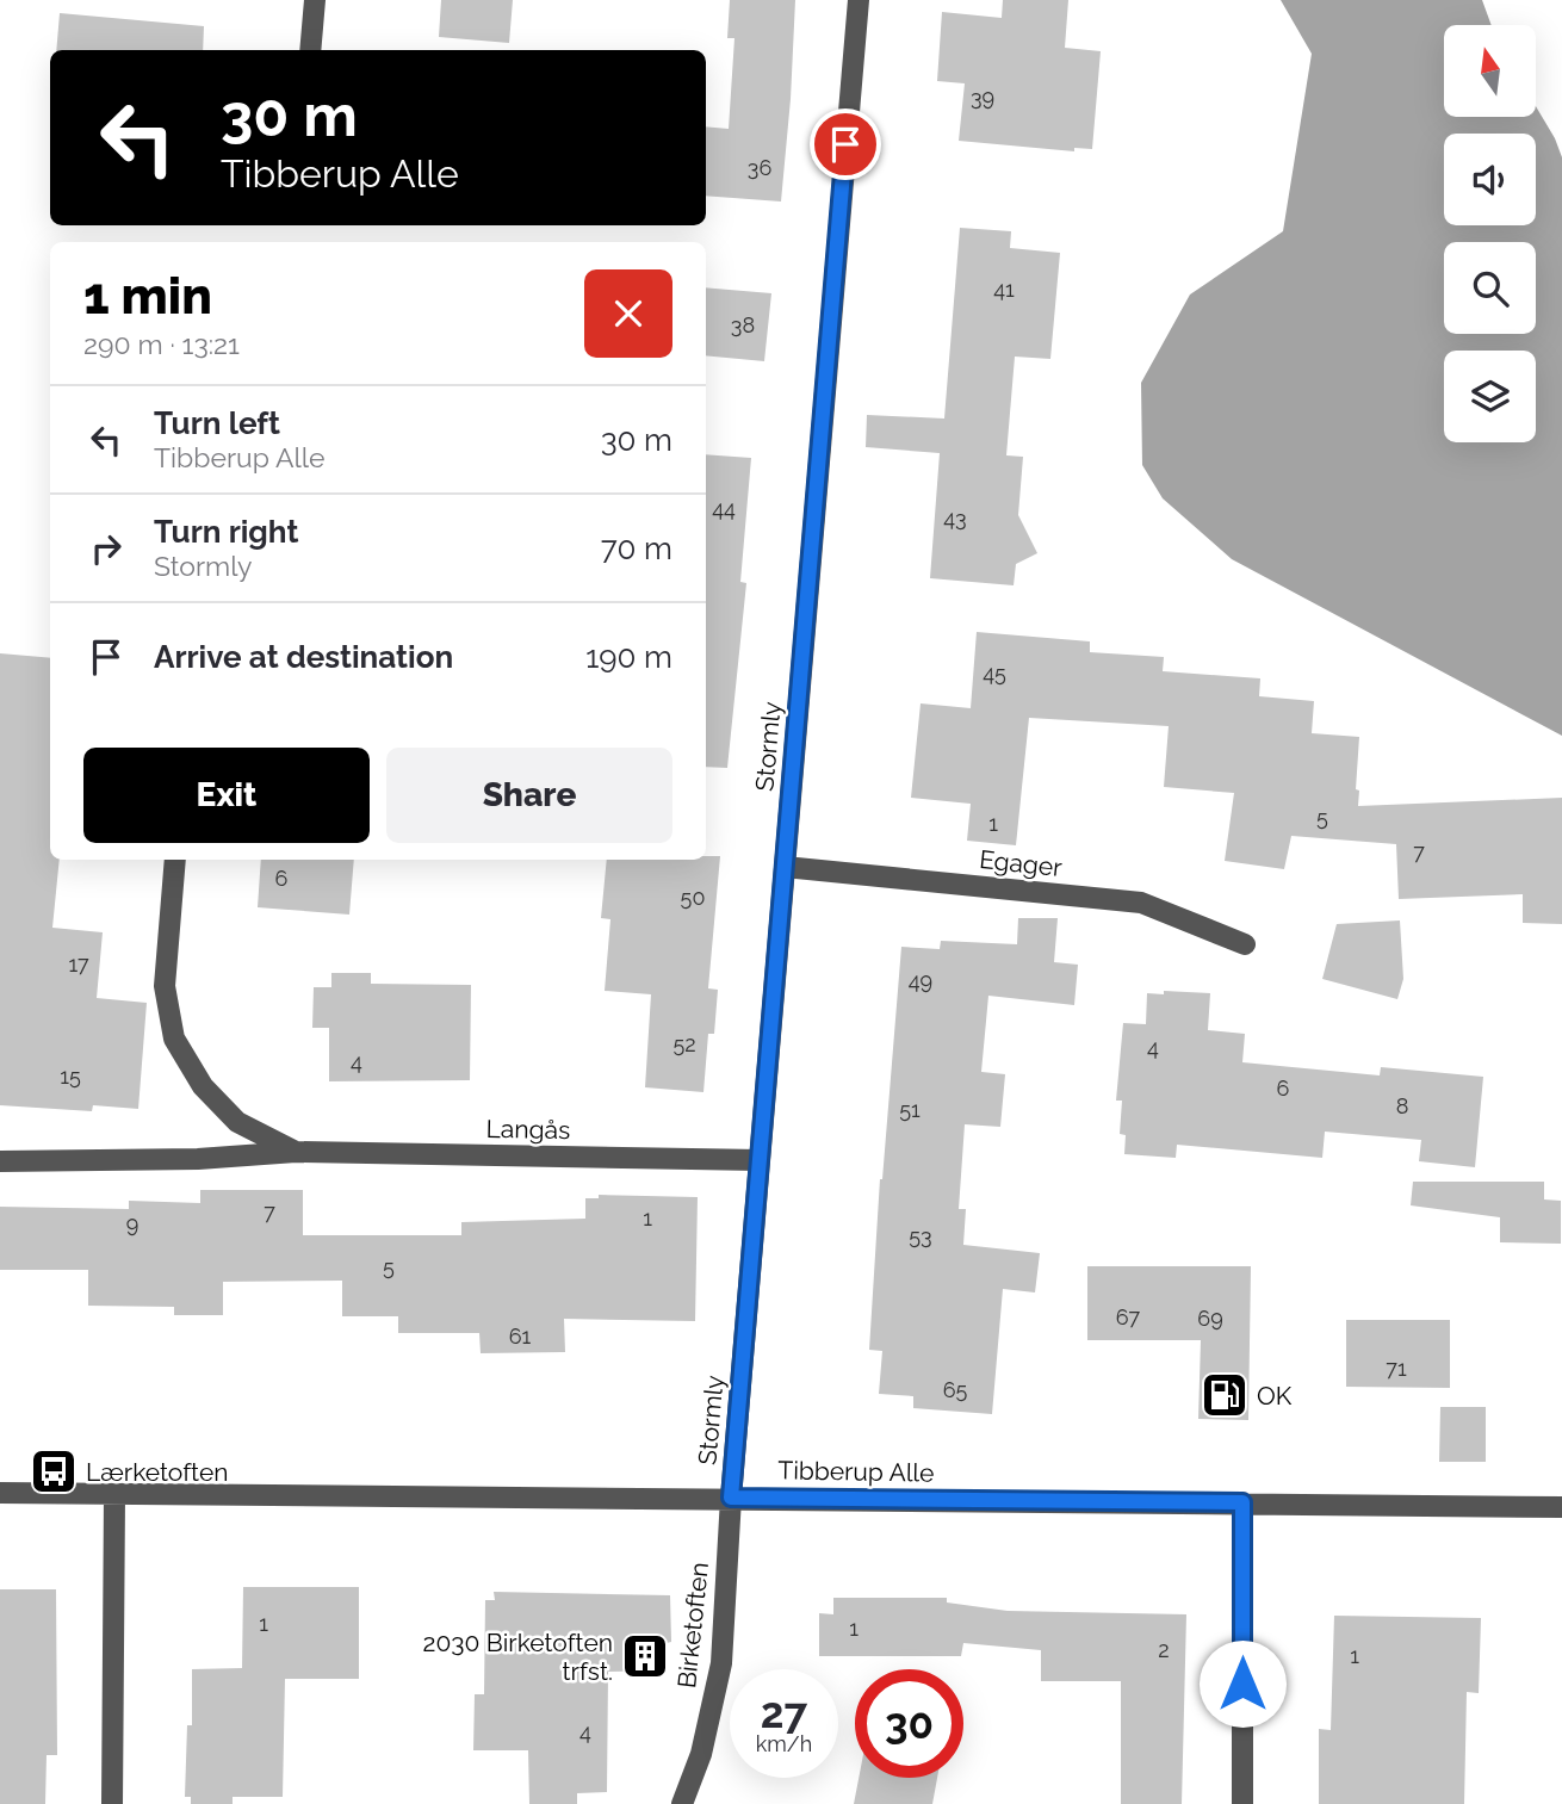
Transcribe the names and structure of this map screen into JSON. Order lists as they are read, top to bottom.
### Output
{
  "streets": {
    "street": [
      "Stormly",
      "Egager",
      "Langås",
      "Tibberup Alle",
      "Birketoften"
    ]
  },
  "crossings": [
    ["Stormly", "Egager"],
    ["Stormly", "Langås"],
    ["Stormly", "Tibberup Alle"],
    ["Stormly", "Birketoften"],
    ["Tibberup Alle", "Birketoften"]
  ],
  "places": {
    "fuel station": ["OK"],
    "bus stop": ["Lærketoften"],
    "building": ["2030 Birketoften trfst."]
  },
  "house_numbers": [
    "39",
    "36",
    "41",
    "38",
    "44",
    "43",
    "45",
    "5",
    "1",
    "7",
    "6",
    "50",
    "17",
    "49",
    "52",
    "4",
    "4",
    "15",
    "6",
    "8",
    "51",
    "7",
    "1",
    "9",
    "53",
    "5",
    "67",
    "69",
    "61",
    "71",
    "65",
    "1",
    "1",
    "2",
    "1",
    "4"
  ],
  "north": "top",
  "page": {
    "turn": ["30 m", "Tibberup Alle"],
    "heading": ["1 min", "290 m · 13:21"],
    "list": [
      {
        "name": "Turn left",
        "note": "Tibberup Alle",
        "value": "30 m"
      },
      {
        "name": "Turn right",
        "note": "Stormly",
        "value": "70 m"
      },
      {
        "name": "Arrive at destination",
        "value": "190 m"
      }
    ],
    "buttons": ["Exit", "Share"],
    "speed": "27 km/h",
    "limit": "30"
  }
}
